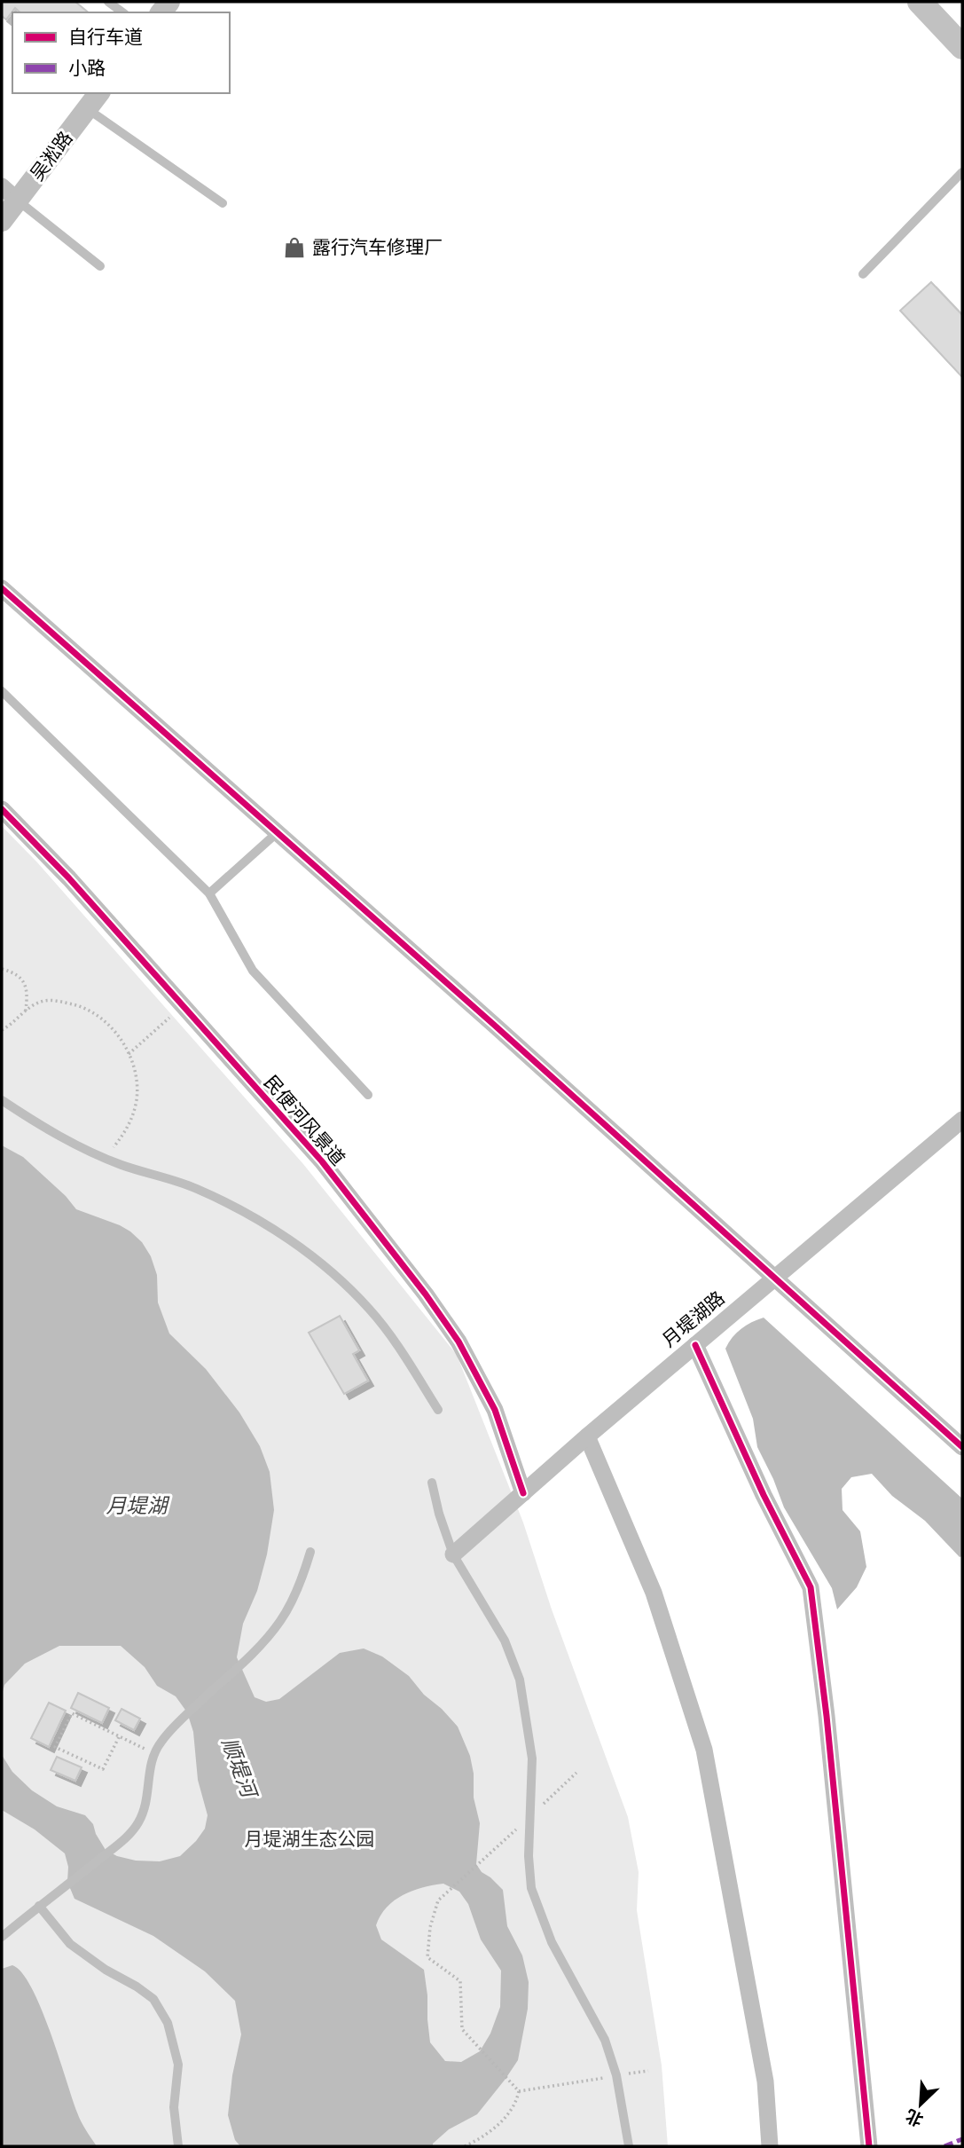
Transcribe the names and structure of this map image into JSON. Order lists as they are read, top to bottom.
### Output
{
  "streets": {
    "street": ["吴淞路", "民便河风景道", "月堤湖路"]
  },
  "crossings": [
    ["民便河风景道", "月堤湖路"]
  ],
  "water": ["月堤湖", "顺堤河"],
  "parks": ["月堤湖生态公园"],
  "places": {
    "shop": ["露行汽车修理厂"]
  },
  "legend": ["自行车道", "小路"],
  "north": "bottom left"
}
